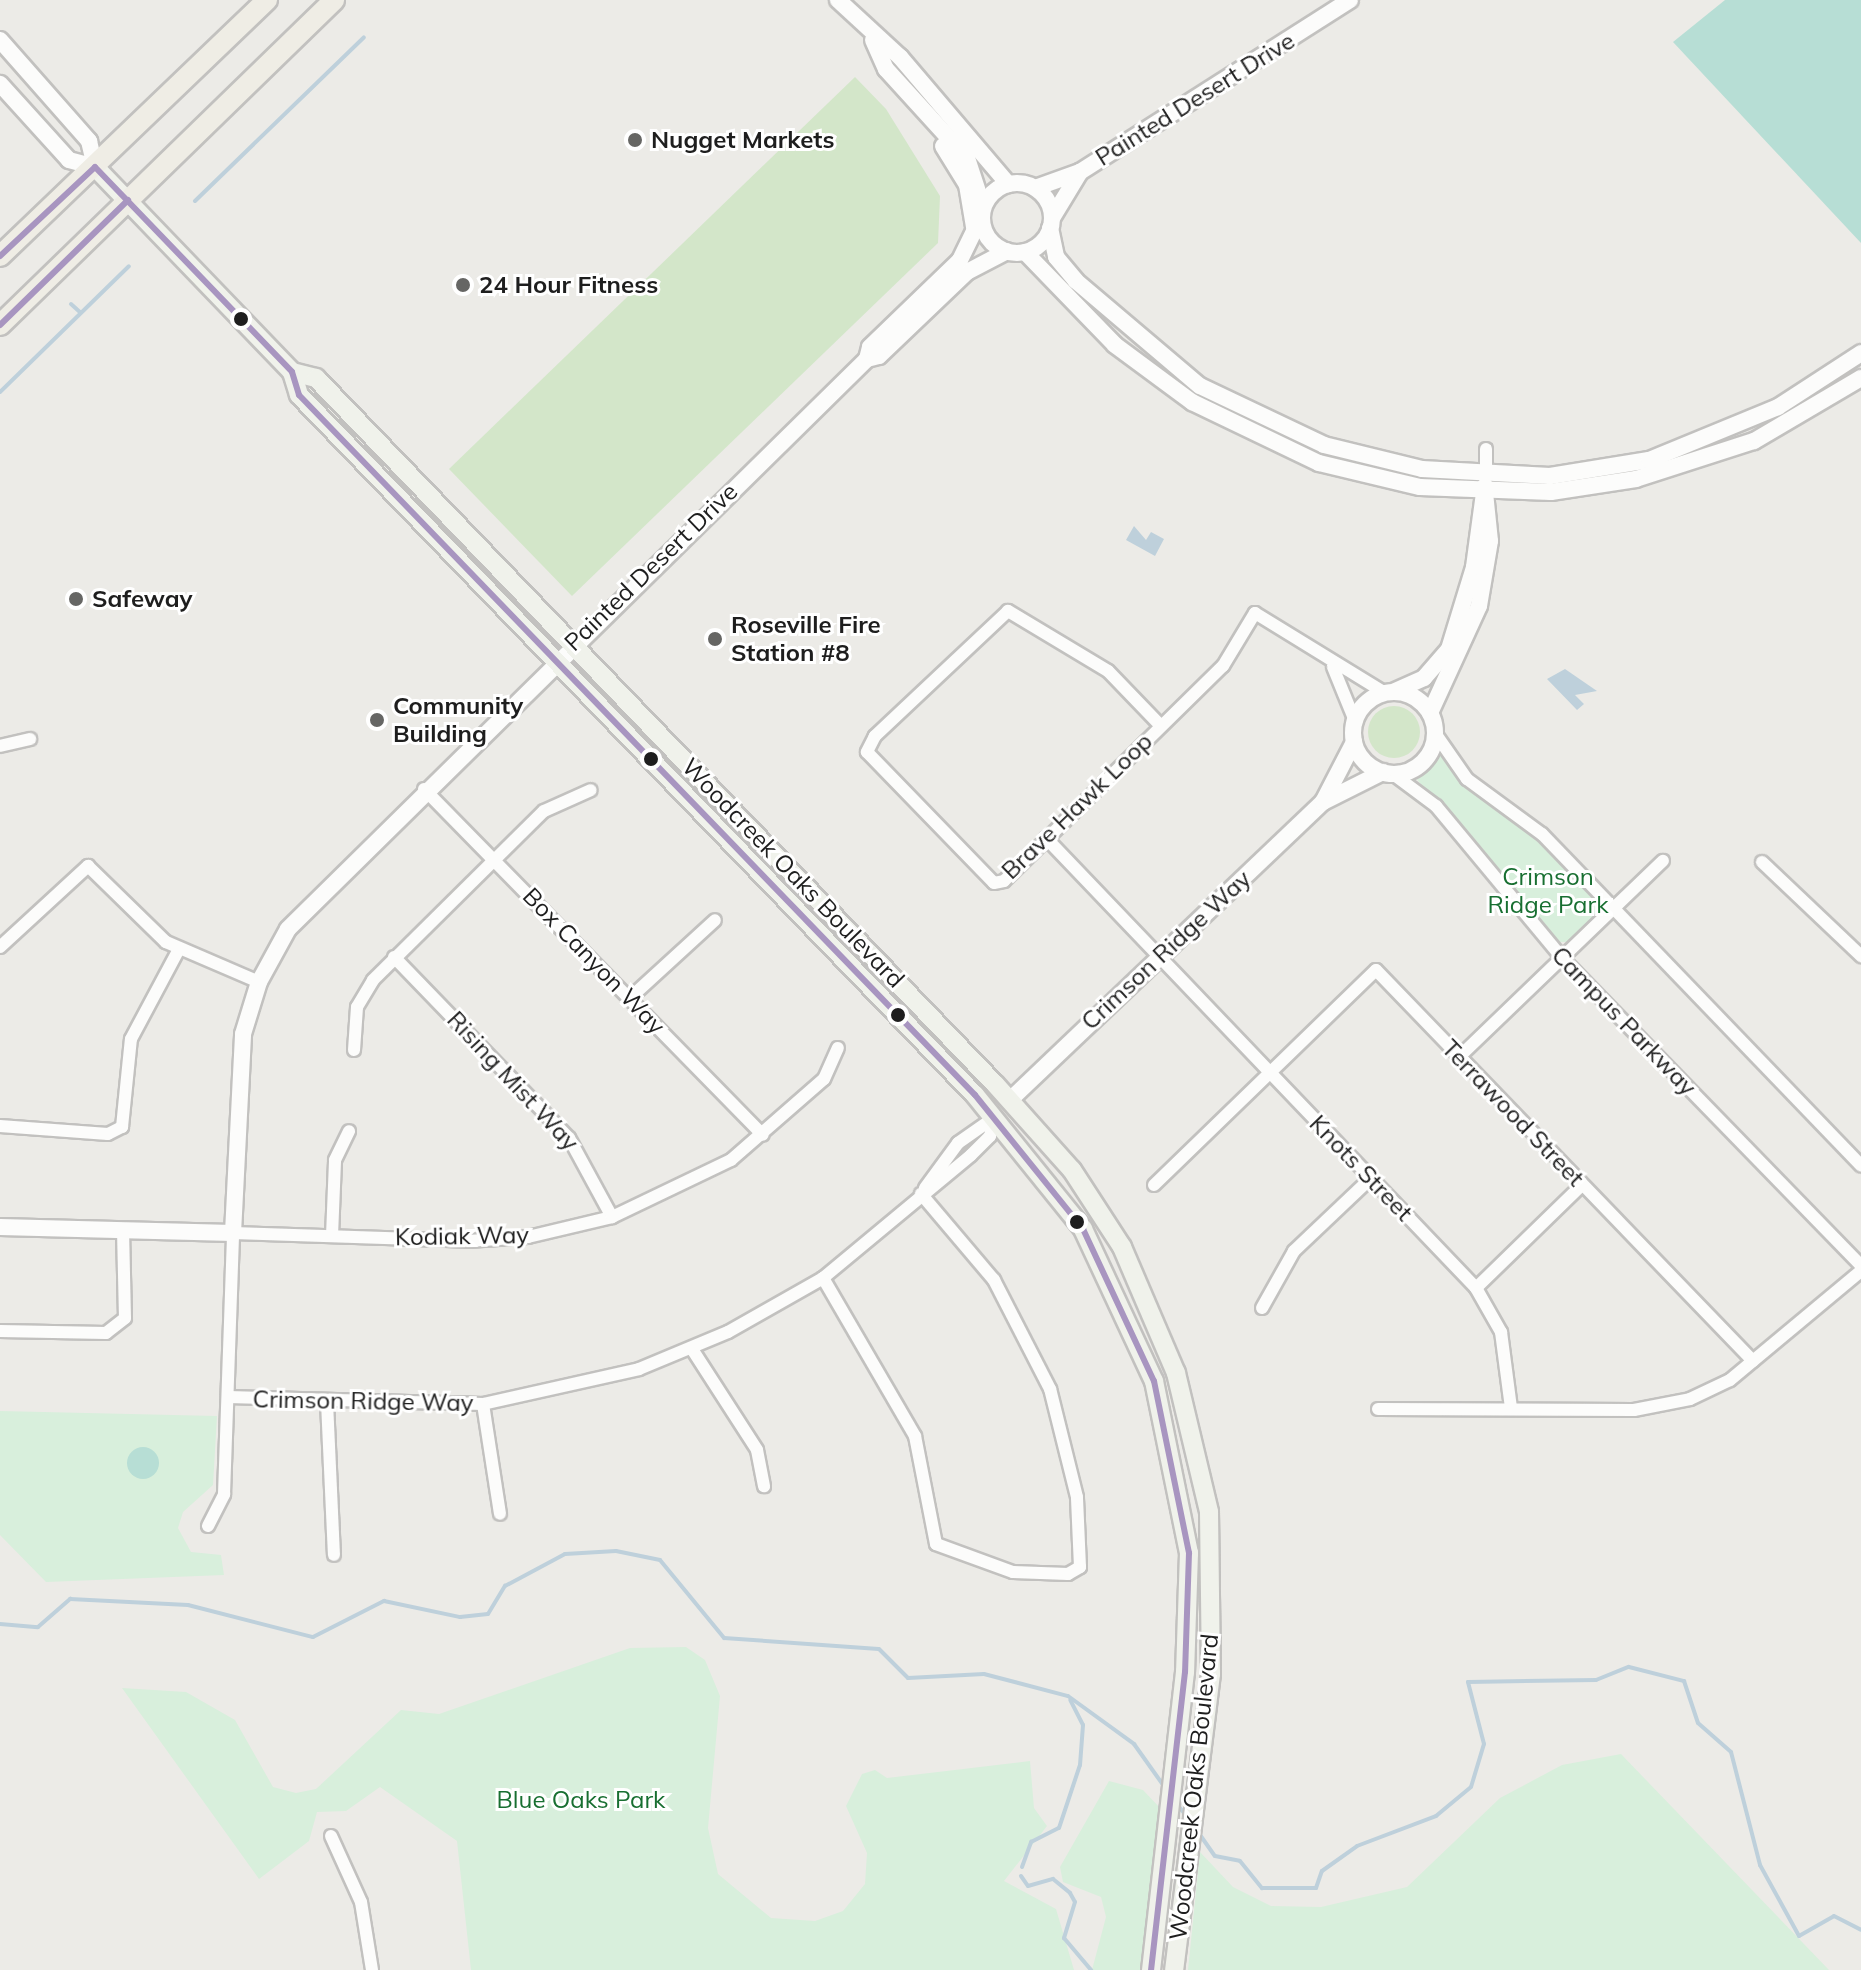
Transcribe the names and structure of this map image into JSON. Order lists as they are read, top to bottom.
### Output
{
  "streets": {
    "main road": ["Woodcreek Oaks Boulevard"],
    "street": [
      "Painted Desert Drive",
      "Brave Hawk Loop",
      "Crimson Ridge Way",
      "Box Canyon Way",
      "Campus Parkway",
      "Rising Mist Way",
      "Terrawood Street",
      "Knots Street",
      "Kodiak Way"
    ]
  },
  "crossings": [
    ["Painted Desert Drive", "Woodcreek Oaks Boulevard"],
    ["Painted Desert Drive", "Box Canyon Way"],
    ["Painted Desert Drive", "Kodiak Way"],
    ["Brave Hawk Loop", "Knots Street"],
    ["Woodcreek Oaks Boulevard", "Crimson Ridge Way"],
    ["Crimson Ridge Way", "Campus Parkway"],
    ["Crimson Ridge Way", "Knots Street"],
    ["Box Canyon Way", "Kodiak Way"],
    ["Rising Mist Way", "Kodiak Way"],
    ["Terrawood Street", "Knots Street"]
  ],
  "parks": ["Crimson Ridge Park", "Blue Oaks Park"],
  "places": [
    "Nugget Markets",
    "24 Hour Fitness",
    "Safeway",
    "Roseville Fire Station #8",
    "Community Building"
  ]
}
